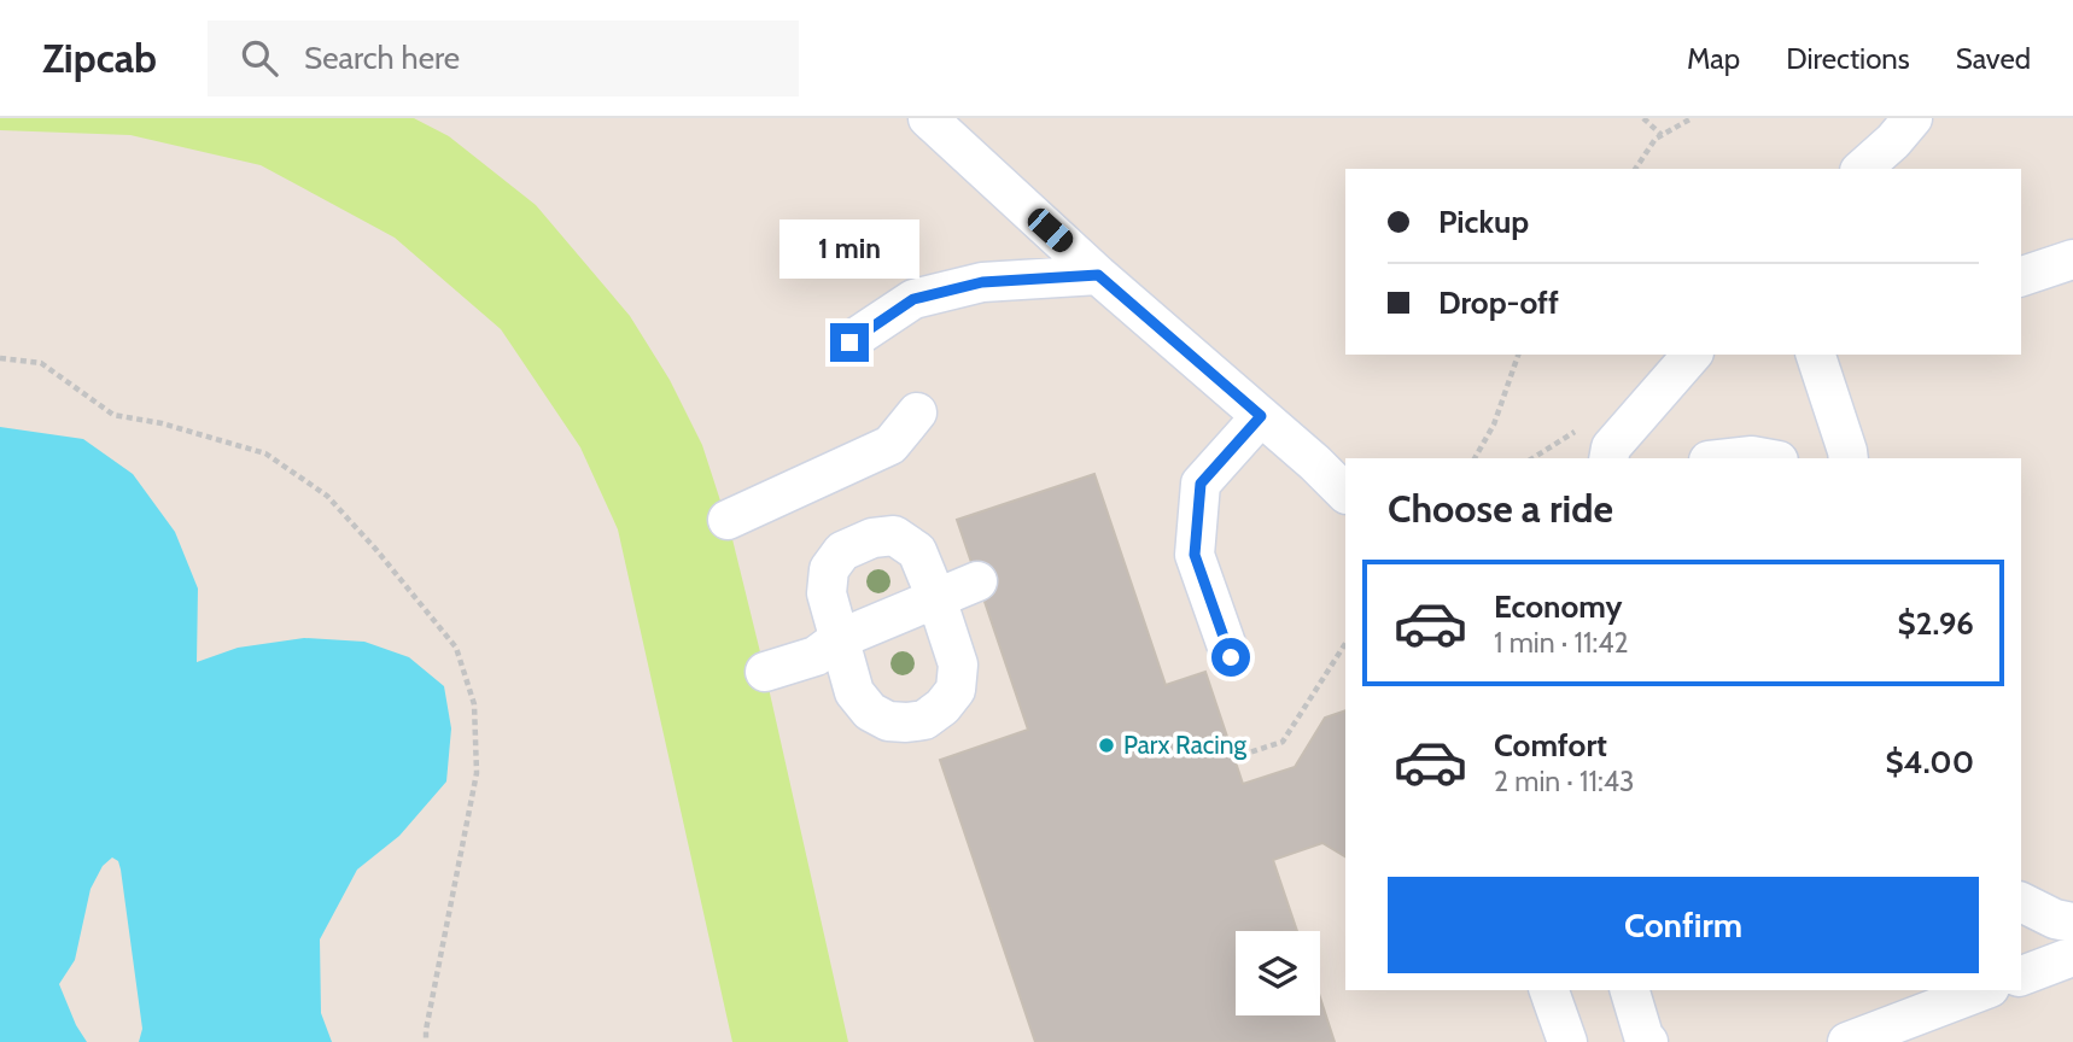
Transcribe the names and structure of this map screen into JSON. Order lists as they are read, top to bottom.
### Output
{
  "places": ["Parx Racing"],
  "page": {
    "header": "Zipcab",
    "search": "Search here",
    "nav": ["Map", "Directions", "Saved"],
    "banner": ["Pickup", "Drop-off"],
    "bubble": "1 min",
    "heading": "Choose a ride",
    "list": [
      {
        "name": "Economy",
        "note": "1 min · 11:42",
        "value": "$2.96"
      },
      {
        "name": "Comfort",
        "note": "2 min · 11:43",
        "value": "$4.00"
      }
    ],
    "buttons": "Confirm"
  }
}
